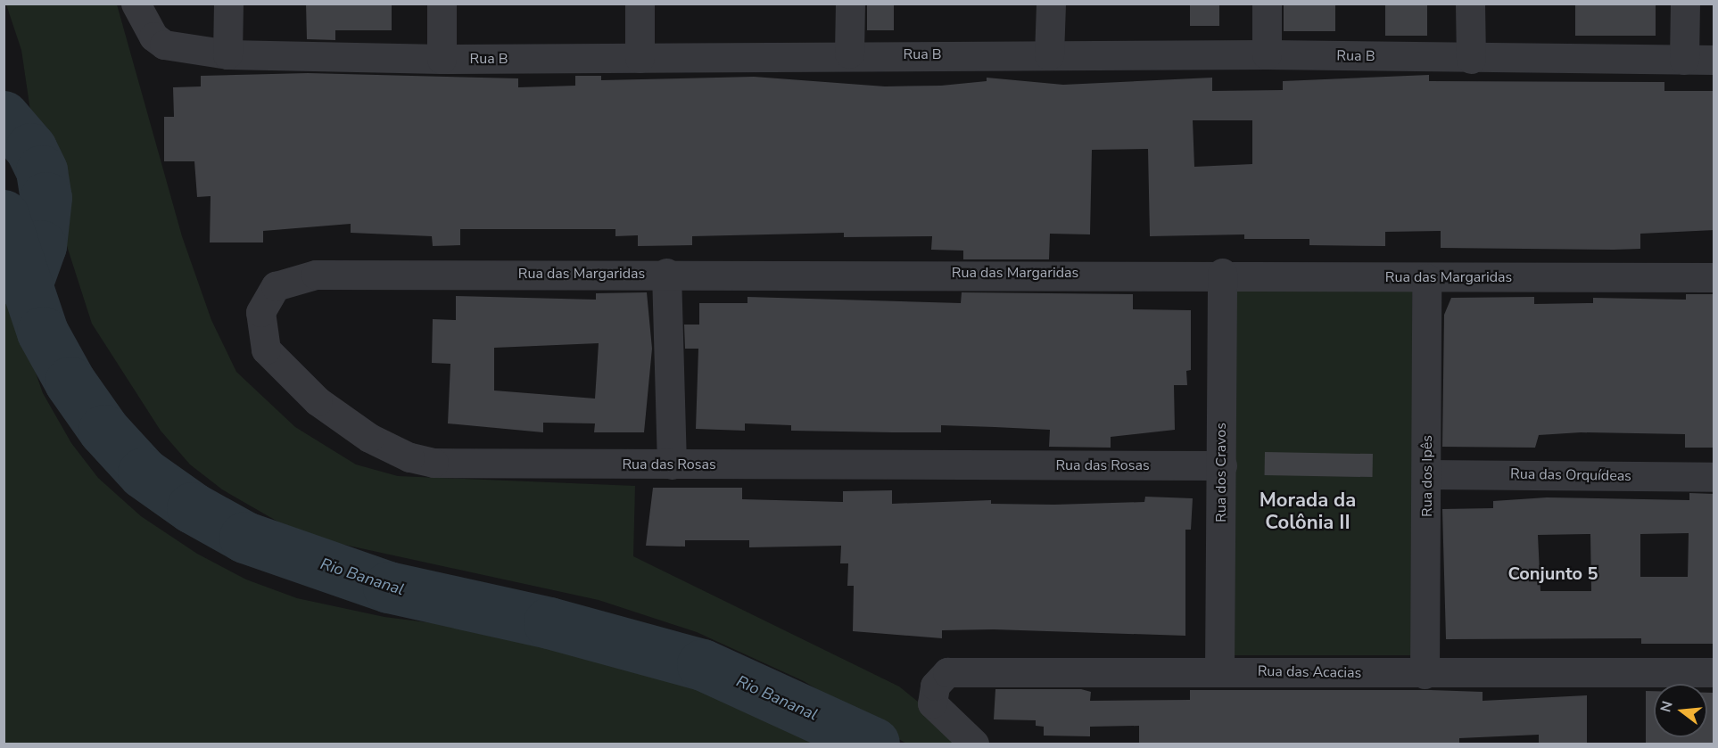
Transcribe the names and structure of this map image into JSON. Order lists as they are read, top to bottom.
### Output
{
  "streets": {
    "street": [
      "Rua B",
      "Rua das Margaridas",
      "Rua das Rosas",
      "Rua dos Cravos",
      "Rua das Orquídeas",
      "Rua dos Ipês",
      "Rua das Acacias"
    ]
  },
  "crossings": [
    ["Rua das Margaridas", "Rua das Rosas"],
    ["Rua das Margaridas", "Rua dos Cravos"],
    ["Rua das Margaridas", "Rua dos Ipês"],
    ["Rua das Rosas", "Rua dos Cravos"],
    ["Rua dos Cravos", "Rua das Acacias"],
    ["Rua das Orquídeas", "Rua dos Ipês"],
    ["Rua dos Ipês", "Rua das Acacias"]
  ],
  "districts": ["Morada da Colônia II", "Conjunto 5"],
  "water": ["Rio Bananal"],
  "north": "left"
}
